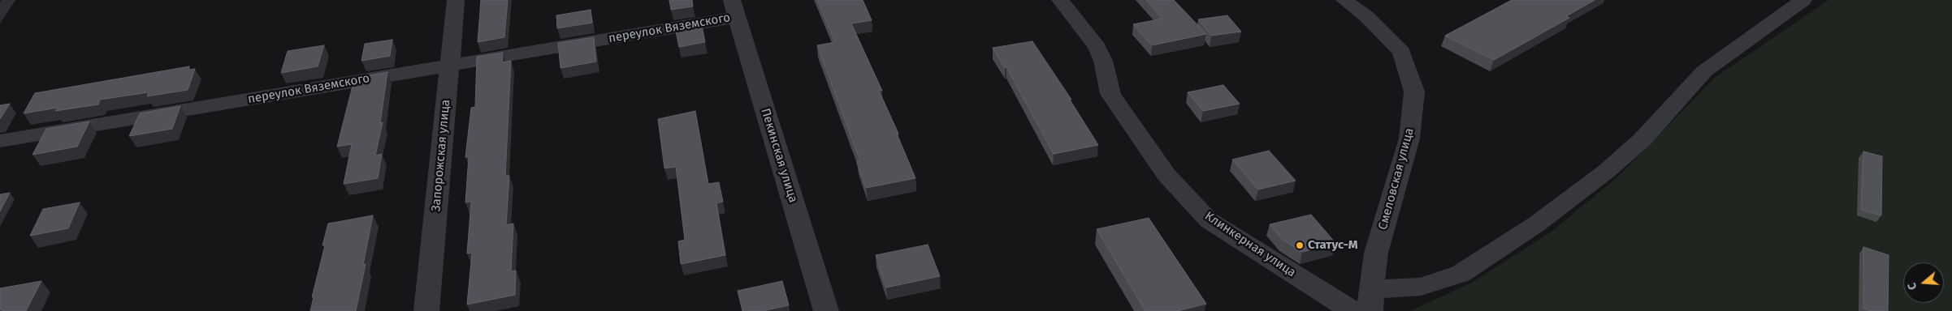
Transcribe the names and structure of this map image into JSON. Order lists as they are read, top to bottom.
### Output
{
  "streets": {
    "street": [
      "переулок Вяземского",
      "Запорожская улица",
      "Пекинская улица",
      "Смеловская улица",
      "Клинкерная улица"
    ]
  },
  "crossings": [
    ["переулок Вяземского", "Запорожская улица"],
    ["переулок Вяземского", "Пекинская улица"]
  ],
  "places": ["Статус-М"],
  "north": "left"
}
